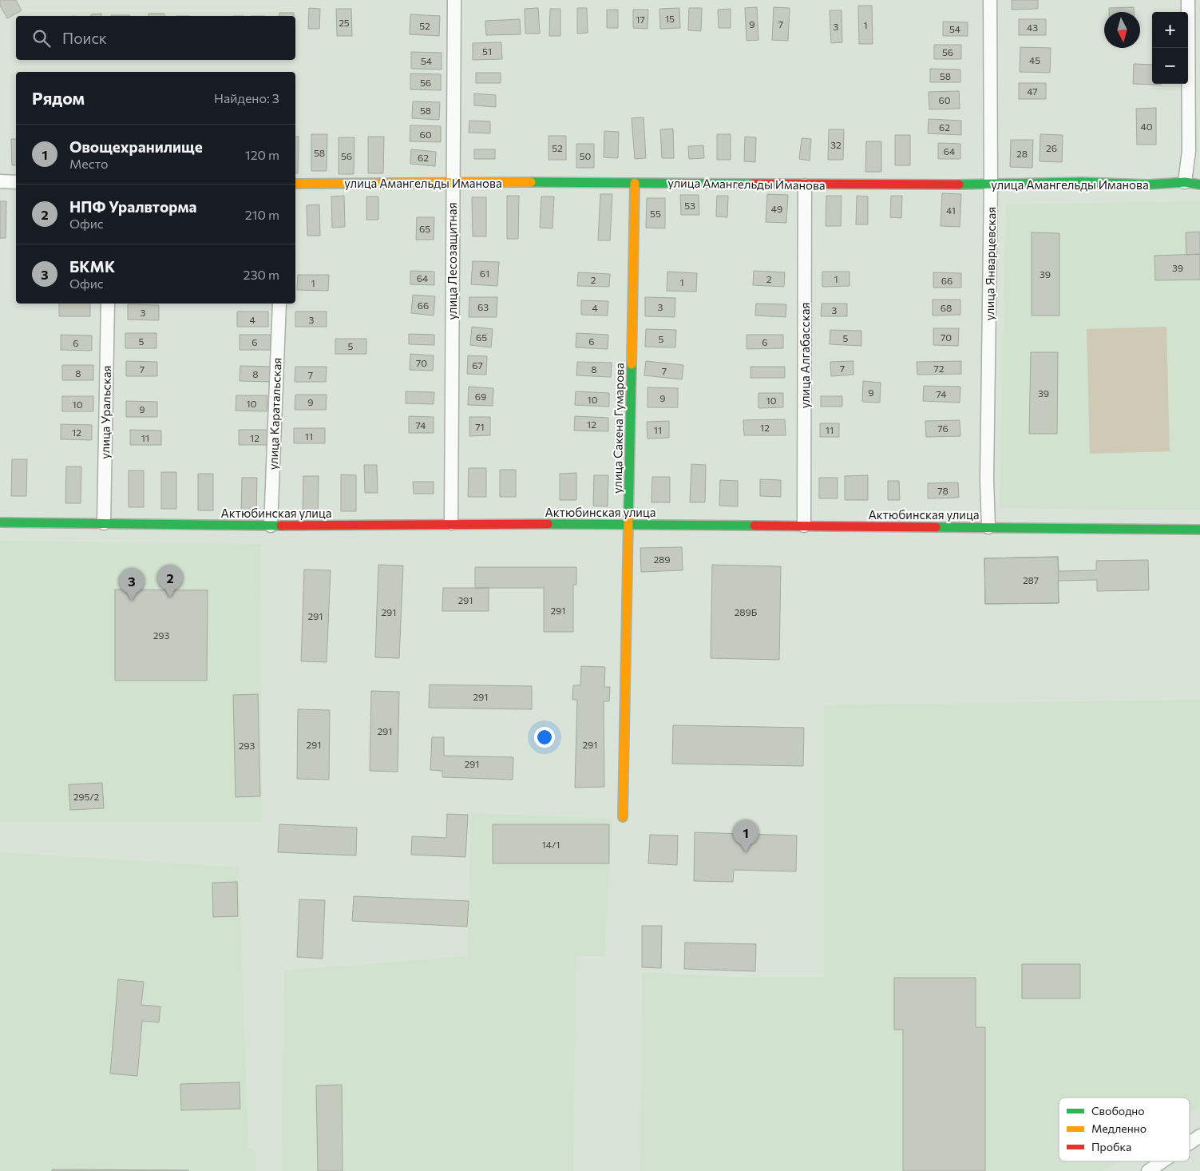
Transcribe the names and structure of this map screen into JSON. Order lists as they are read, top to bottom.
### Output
{
  "streets": {
    "street": [
      "улица Амангельды Иманова",
      "улица Лесозащитная",
      "улица Январцевская",
      "улица Алгабасская",
      "улица Уральская",
      "улица Каратальская",
      "улица Сакена Гумарова",
      "Актюбинская улица"
    ]
  },
  "crossings": [
    ["улица Амангельды Иманова", "улица Лесозащитная"],
    ["улица Амангельды Иманова", "улица Январцевская"],
    ["улица Амангельды Иманова", "улица Алгабасская"],
    ["улица Амангельды Иманова", "улица Сакена Гумарова"],
    ["улица Лесозащитная", "Актюбинская улица"],
    ["улица Январцевская", "Актюбинская улица"],
    ["улица Алгабасская", "Актюбинская улица"],
    ["улица Уральская", "Актюбинская улица"],
    ["улица Каратальская", "Актюбинская улица"],
    ["улица Сакена Гумарова", "Актюбинская улица"]
  ],
  "house_numbers": [
    "15",
    "17",
    "25",
    "9",
    "7",
    "1",
    "52",
    "3",
    "43",
    "54",
    "51",
    "56",
    "45",
    "54",
    "58",
    "56",
    "47",
    "60",
    "58",
    "40",
    "62",
    "60",
    "32",
    "52",
    "26",
    "64",
    "58",
    "28",
    "56",
    "50",
    "62",
    "53",
    "49",
    "41",
    "55",
    "65",
    "39",
    "61",
    "39",
    "64",
    "2",
    "1",
    "2",
    "66",
    "1",
    "1",
    "66",
    "63",
    "3",
    "4",
    "68",
    "3",
    "3",
    "4",
    "3",
    "65",
    "70",
    "5",
    "5",
    "5",
    "6",
    "6",
    "6",
    "6",
    "5",
    "70",
    "67",
    "7",
    "72",
    "7",
    "8",
    "7",
    "8",
    "8",
    "7",
    "9",
    "39",
    "74",
    "69",
    "9",
    "10",
    "10",
    "9",
    "10",
    "10",
    "9",
    "12",
    "74",
    "71",
    "12",
    "76",
    "11",
    "11",
    "12",
    "11",
    "11",
    "12",
    "78",
    "289",
    "287",
    "291",
    "291",
    "291",
    "289Б",
    "291",
    "293",
    "291",
    "291",
    "291",
    "291",
    "293",
    "291",
    "295/2",
    "14/1"
  ],
  "legend": ["Свободно", "Медленно", "Пробка"],
  "north": "bottom",
  "page": {
    "map_buttons": ["+", "−"],
    "search": "Поиск",
    "heading": ["Рядом", "Найдено: 3"],
    "list": [
      {
        "mark": "1",
        "name": "Овощехранилище",
        "note": "Место",
        "value": "120 m"
      },
      {
        "mark": "2",
        "name": "НПФ Уралвторма",
        "note": "Офис",
        "value": "210 m"
      },
      {
        "mark": "3",
        "name": "БКМК",
        "note": "Офис",
        "value": "230 m"
      }
    ],
    "pins": ["2", "3", "1"]
  }
}
